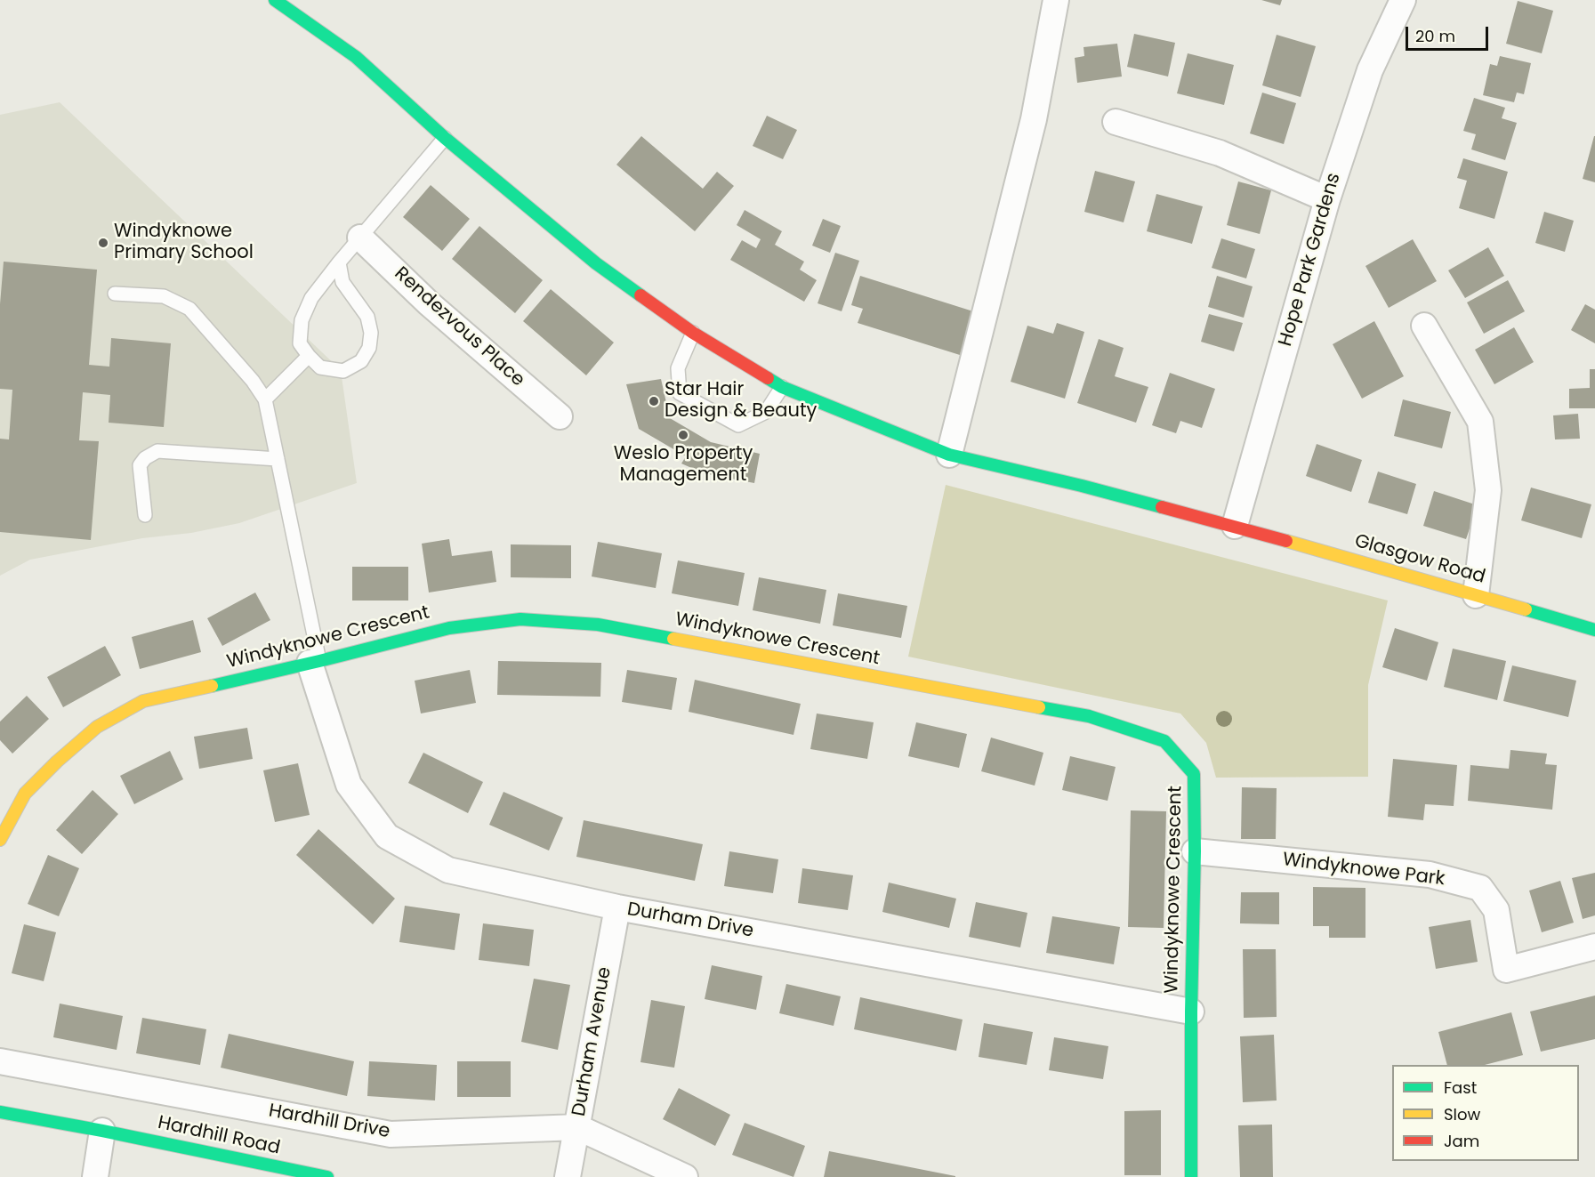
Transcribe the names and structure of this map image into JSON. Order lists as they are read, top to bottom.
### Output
{
  "streets": {
    "main road": ["Glasgow Road", "Windyknowe Crescent", "Hardhill Road"],
    "street": [
      "Hope Park Gardens",
      "Rendezvous Place",
      "Windyknowe Park",
      "Durham Drive",
      "Durham Avenue",
      "Hardhill Drive"
    ]
  },
  "crossings": [
    ["Hope Park Gardens", "Glasgow Road"],
    ["Windyknowe Crescent", "Windyknowe Park"],
    ["Windyknowe Crescent", "Durham Drive"],
    ["Durham Drive", "Durham Avenue"],
    ["Durham Avenue", "Hardhill Drive"]
  ],
  "places": ["Windyknowe Primary School", "Star Hair Design & Beauty", "Weslo Property Management"],
  "legend": ["Fast", "Slow", "Jam"],
  "scale_bar": "20 m"
}
